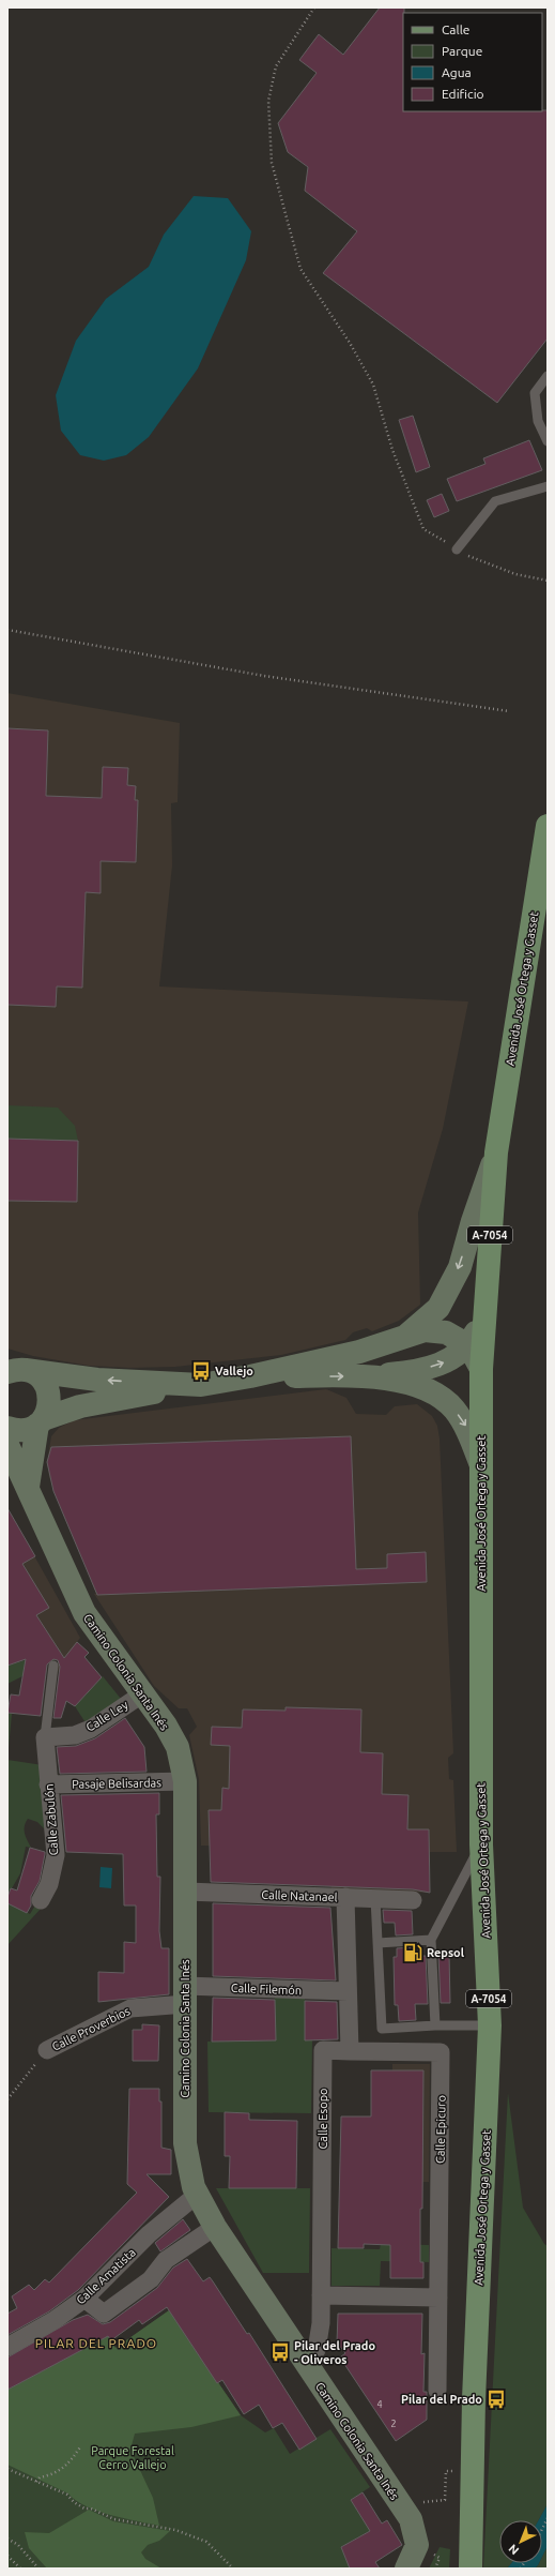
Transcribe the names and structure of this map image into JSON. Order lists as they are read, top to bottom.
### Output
{
  "streets": {
    "main road": ["Avenida José Ortega y Gasset", "A-7054", "Camino Colonia Santa Inés"],
    "street": [
      "Calle Ley",
      "Pasaje Belisardas",
      "Calle Zabulón",
      "Calle Natanael",
      "Calle Filemón",
      "Calle Proverbios",
      "Calle Esopo",
      "Calle Epicuro",
      "Calle Amatista"
    ]
  },
  "crossings": [
    ["Camino Colonia Santa Inés", "Calle Ley"],
    ["Camino Colonia Santa Inés", "Pasaje Belisardas"],
    ["Camino Colonia Santa Inés", "Calle Natanael"],
    ["Camino Colonia Santa Inés", "Calle Filemón"],
    ["Camino Colonia Santa Inés", "Calle Proverbios"],
    ["Camino Colonia Santa Inés", "Calle Esopo"],
    ["Camino Colonia Santa Inés", "Calle Amatista"],
    ["Calle Ley", "Calle Zabulón"],
    ["Pasaje Belisardas", "Calle Zabulón"],
    ["Calle Filemón", "Calle Proverbios"],
    ["Calle Esopo", "Calle Epicuro"]
  ],
  "districts": ["PILAR DEL PRADO"],
  "parks": ["Parque Forestal Cerro Vallejo"],
  "places": {
    "bus stop": ["Vallejo", "Pilar del Prado - Oliveros", "Pilar del Prado"],
    "fuel station": ["Repsol"]
  },
  "house_numbers": ["4", "2"],
  "legend": [
    "Calle",
    "Parque",
    "Agua",
    "Edificio"
  ],
  "north": "bottom left"
}
